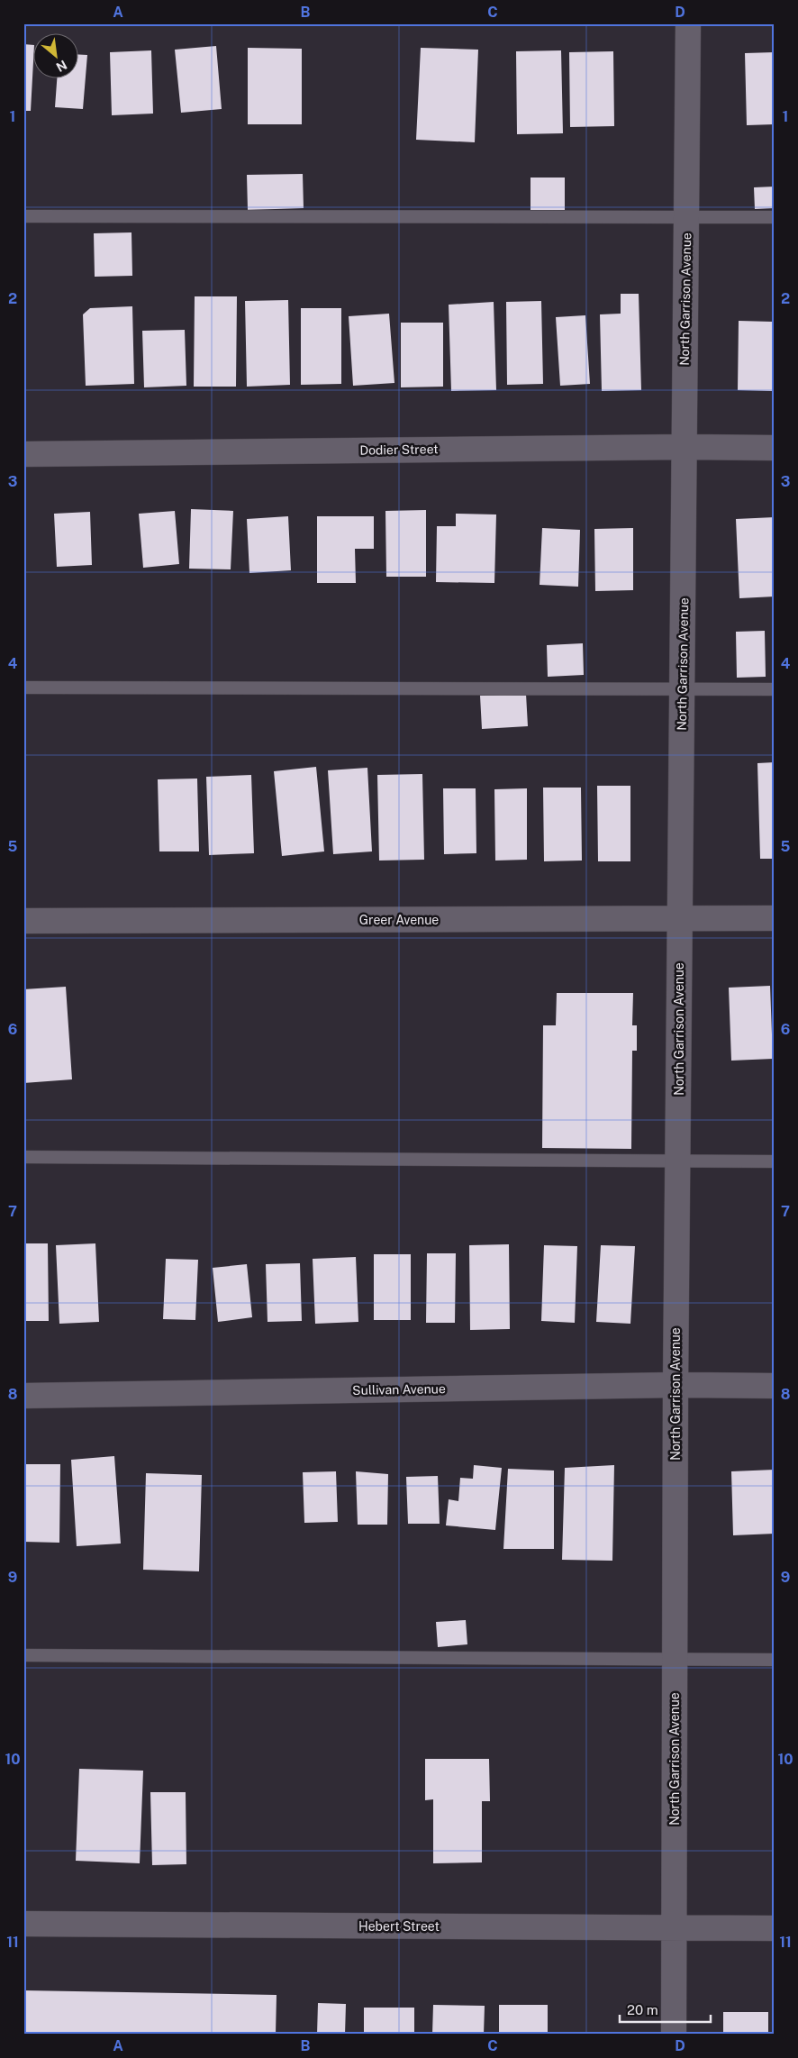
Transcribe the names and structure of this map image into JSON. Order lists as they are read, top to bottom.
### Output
{
  "streets": {
    "street": [
      "North Garrison Avenue",
      "Dodier Street",
      "Greer Avenue",
      "Sullivan Avenue",
      "Hebert Street"
    ]
  },
  "crossings": [
    ["North Garrison Avenue", "Dodier Street"],
    ["North Garrison Avenue", "Greer Avenue"],
    ["North Garrison Avenue", "Sullivan Avenue"],
    ["North Garrison Avenue", "Hebert Street"]
  ],
  "scale_bar": "20 m",
  "north": "bottom right",
  "grid": {
    "columns": [
      "A",
      "B",
      "C",
      "D"
    ],
    "rows": [
      "1",
      "2",
      "3",
      "4",
      "5",
      "6",
      "7",
      "8",
      "9",
      "10",
      "11"
    ]
  }
}
